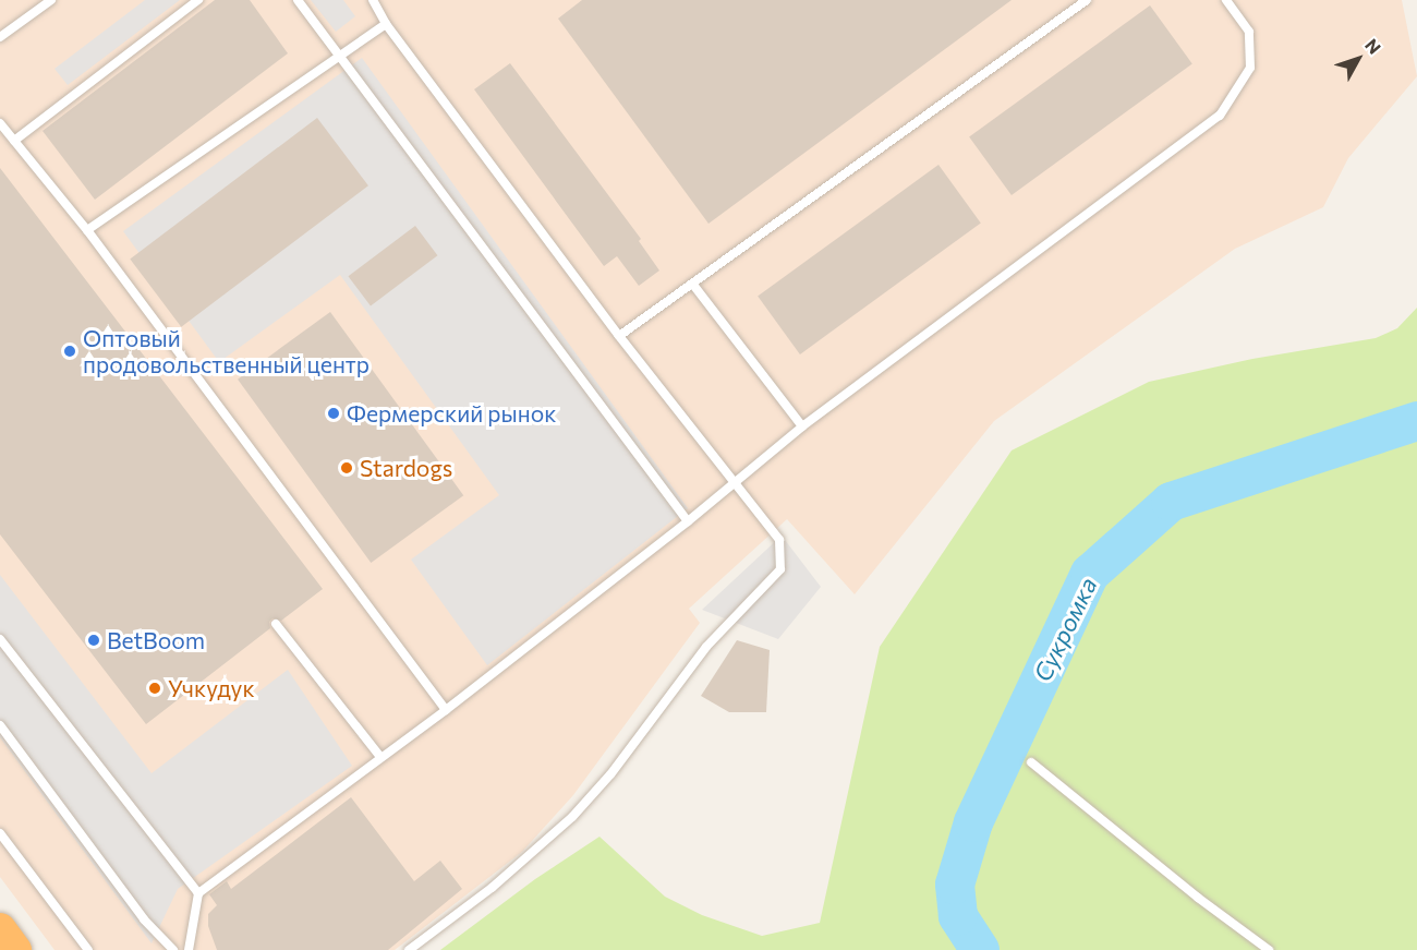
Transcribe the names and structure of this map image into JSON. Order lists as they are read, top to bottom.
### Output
{
  "water": ["Сукромка"],
  "places": [
    "Оптовый продовольственный центр",
    "Фермерский рынок",
    "Stardogs",
    "BetBoom",
    "Учкудук"
  ],
  "north": "top right"
}
